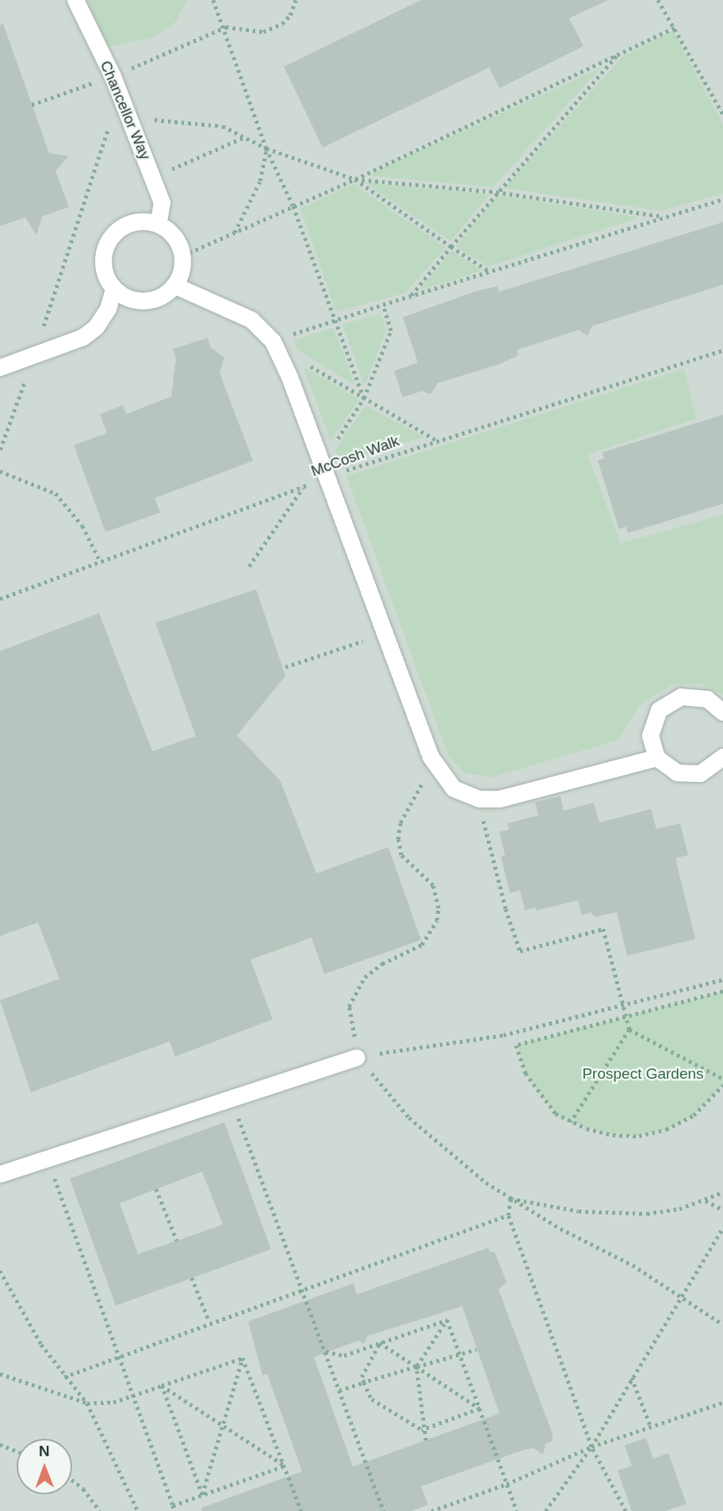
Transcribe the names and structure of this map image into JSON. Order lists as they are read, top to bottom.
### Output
{
  "streets": {
    "lane": ["Chancellor Way"],
    "path": ["McCosh Walk"]
  },
  "parks": ["Prospect Gardens"],
  "north": "top"
}
